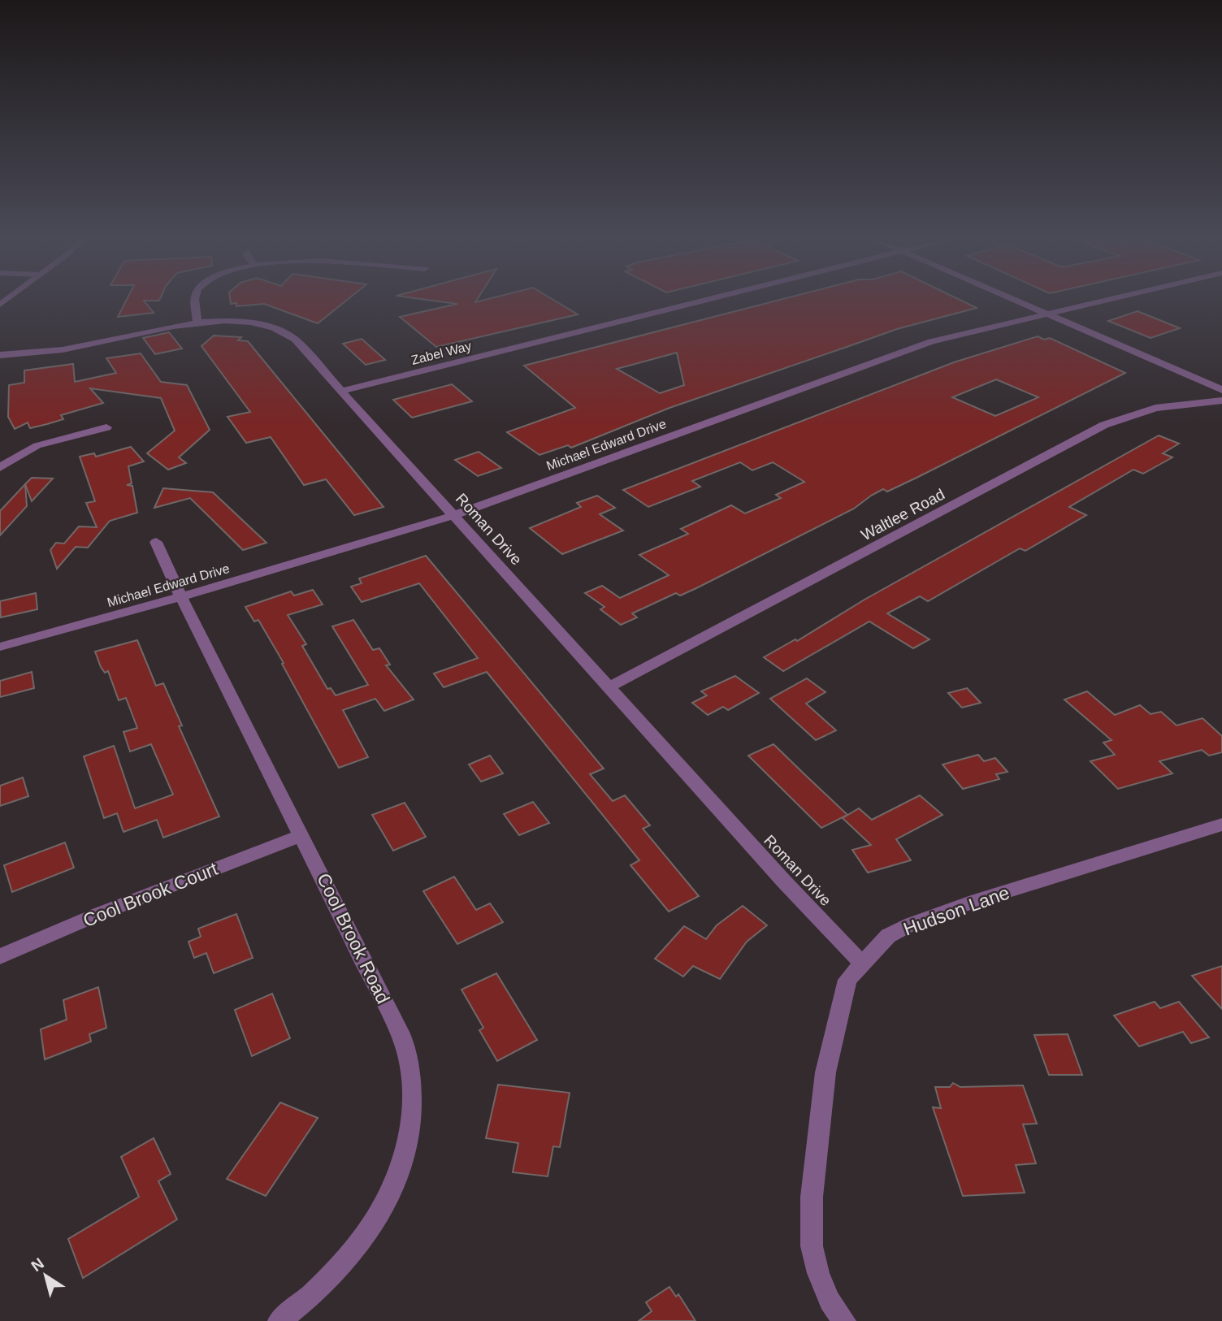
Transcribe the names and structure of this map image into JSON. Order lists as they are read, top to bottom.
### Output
{
  "streets": {
    "street": [
      "Zabel Way",
      "Michael Edward Drive",
      "Waltlee Road",
      "Roman Drive",
      "Cool Brook Court",
      "Hudson Lane",
      "Cool Brook Road"
    ]
  },
  "crossings": [
    ["Zabel Way", "Roman Drive"],
    ["Michael Edward Drive", "Roman Drive"],
    ["Michael Edward Drive", "Cool Brook Road"],
    ["Waltlee Road", "Roman Drive"],
    ["Roman Drive", "Hudson Lane"],
    ["Cool Brook Court", "Cool Brook Road"]
  ],
  "north": "top left"
}
